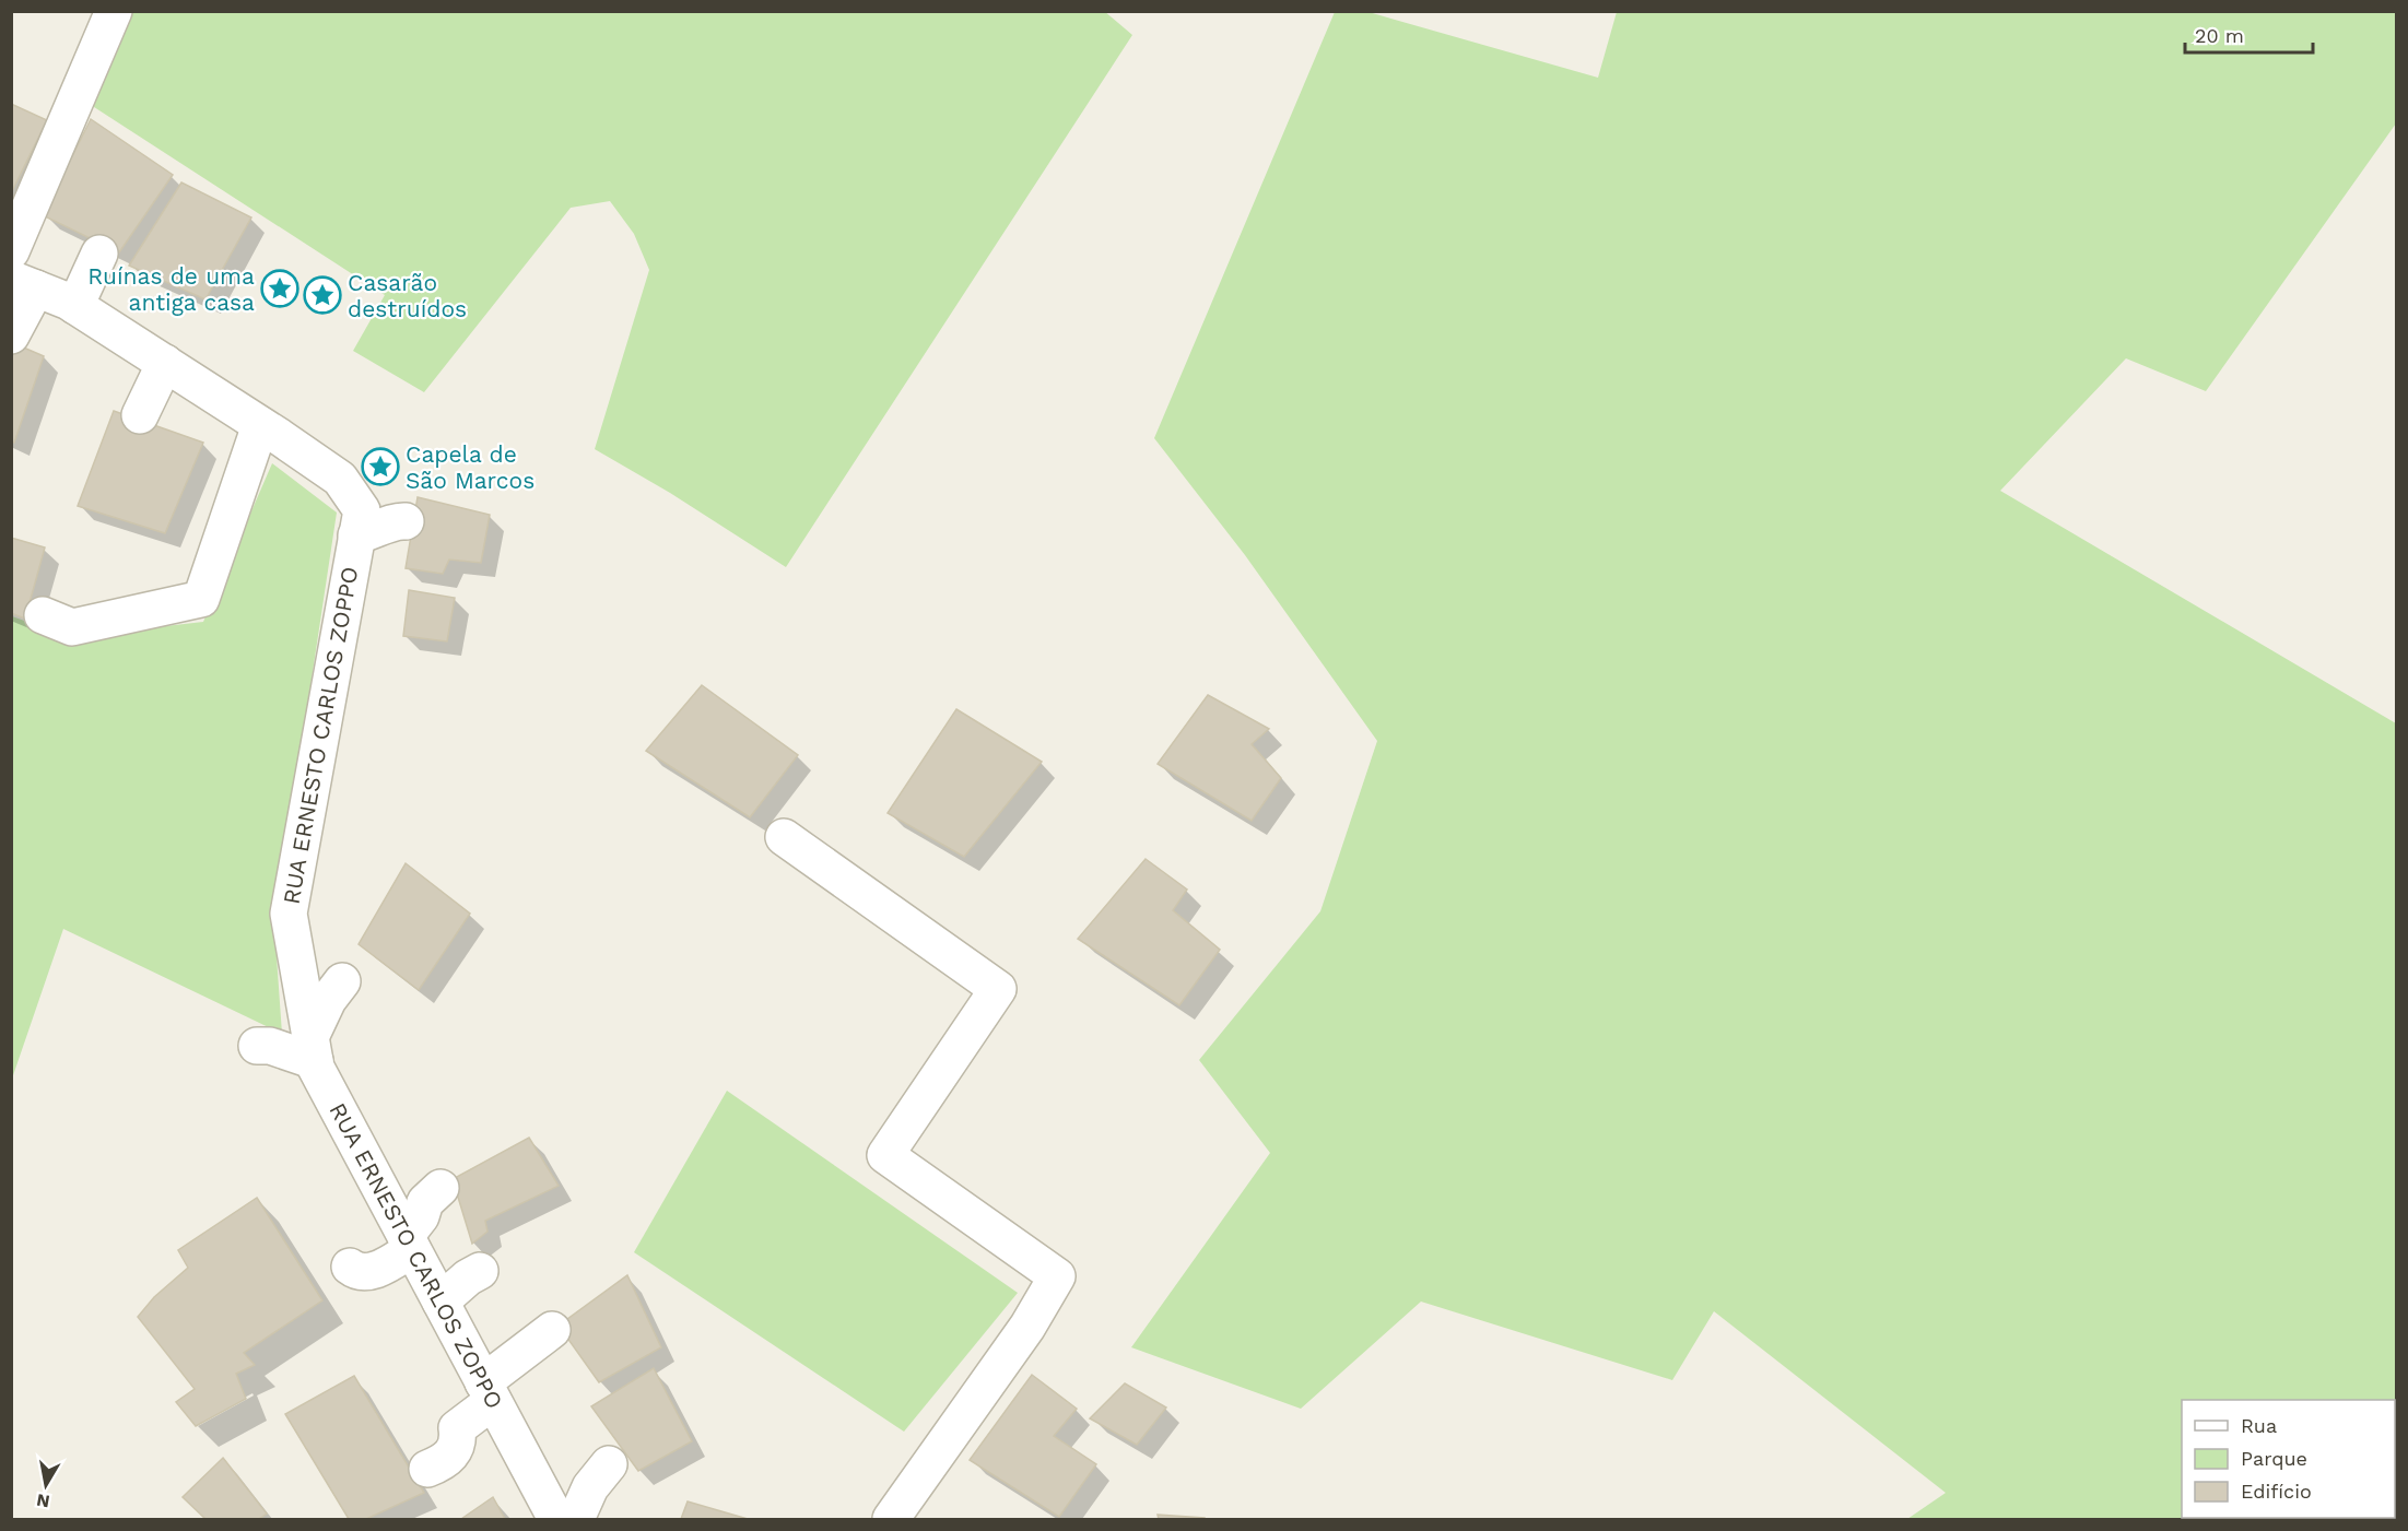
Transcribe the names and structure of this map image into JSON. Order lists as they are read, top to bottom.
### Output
{
  "streets": {
    "street": ["RUA ERNESTO CARLOS ZOPPO"]
  },
  "places": {
    "place": ["Ruínas de uma antiga casa", "Casarão destruídos", "Capela de São Marcos"]
  },
  "legend": ["Rua", "Parque", "Edifício"],
  "scale_bar": "20 m",
  "north": "bottom"
}
